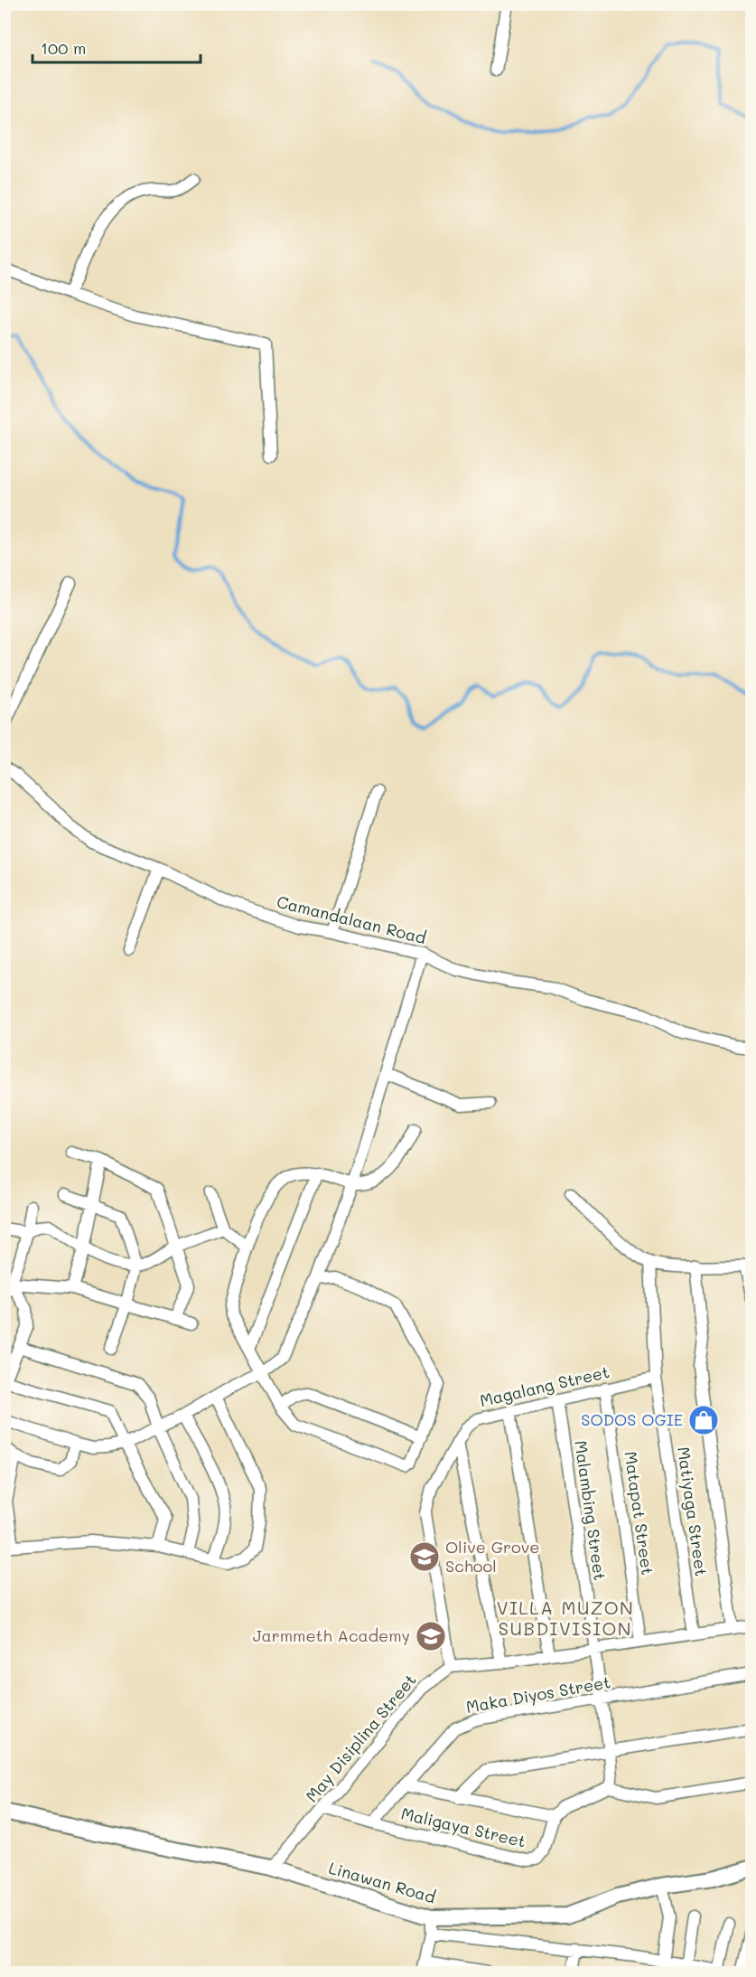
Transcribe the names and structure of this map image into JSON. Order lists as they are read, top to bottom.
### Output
{
  "streets": {
    "street": [
      "Camandalaan Road",
      "Magalang Street",
      "Malambing Street",
      "Matiyaga Street",
      "Matapat Street",
      "Maka Diyos Street",
      "May Disiplina Street",
      "Maligaya Street",
      "Linawan Road"
    ]
  },
  "crossings": [
    ["Magalang Street", "Malambing Street"],
    ["Magalang Street", "Matiyaga Street"],
    ["Magalang Street", "Matapat Street"],
    ["Magalang Street", "May Disiplina Street"],
    ["Malambing Street", "Maka Diyos Street"],
    ["Maka Diyos Street", "Maligaya Street"],
    ["May Disiplina Street", "Maligaya Street"],
    ["May Disiplina Street", "Linawan Road"]
  ],
  "districts": ["VILLA MUZON SUBDIVISION"],
  "places": {
    "shop": ["SODOS OGIE"],
    "school or university": ["Olive Grove School", "Jarmmeth Academy"]
  },
  "scale_bar": "100 m"
}
